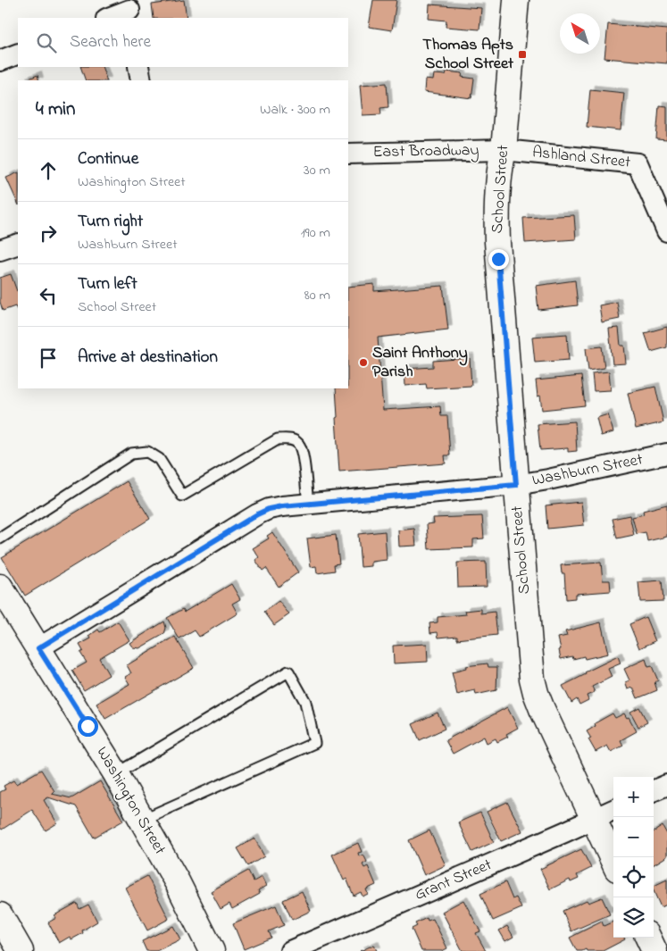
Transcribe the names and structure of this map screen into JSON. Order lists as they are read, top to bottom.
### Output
{
  "streets": {
    "street": [
      "East Broadway",
      "Ashland Street",
      "School Street",
      "Washburn Street",
      "Washington Street",
      "Grant Street"
    ]
  },
  "crossings": [
    ["East Broadway", "Ashland Street"],
    ["East Broadway", "School Street"],
    ["Ashland Street", "School Street"],
    ["School Street", "Washburn Street"],
    ["School Street", "Grant Street"],
    ["Washburn Street", "Washington Street"]
  ],
  "places": {
    "transit": ["Thomas Apts School Street"],
    "other": ["Saint Anthony Parish"]
  },
  "north": "top left",
  "page": {
    "search": "Search here",
    "heading": ["4 min", "Walk · 300 m"],
    "list": [
      ["Continue", "Washington Street", "30 m"],
      ["Turn right", "Washburn Street", "190 m"],
      ["Turn left", "School Street", "80 m"],
      "Arrive at destination"
    ],
    "map_buttons": ["+", "−"]
  }
}
